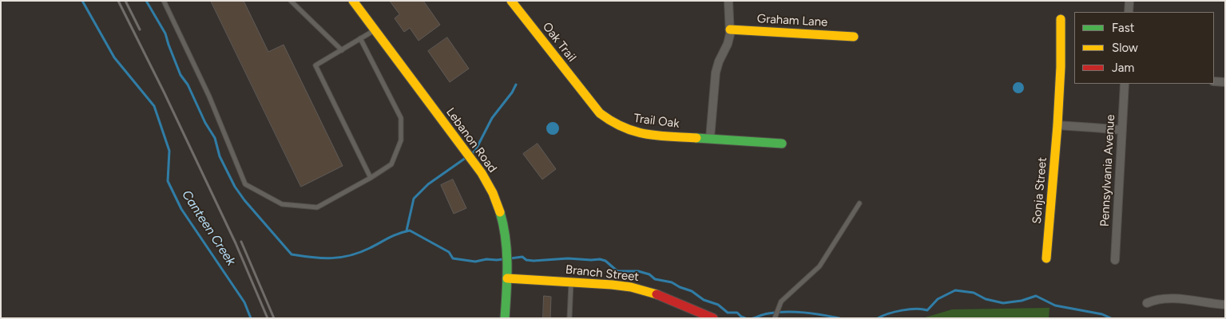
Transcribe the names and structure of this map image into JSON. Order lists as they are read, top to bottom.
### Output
{
  "streets": {
    "street": [
      "Graham Lane",
      "Oak Trail",
      "Trail Oak",
      "Lebanon Road",
      "Pennsylvania Avenue",
      "Sonja Street",
      "Branch Street"
    ]
  },
  "crossings": [
    ["Oak Trail", "Trail Oak"],
    ["Lebanon Road", "Branch Street"]
  ],
  "water": ["Canteen Creek"],
  "legend": ["Fast", "Slow", "Jam"]
}
